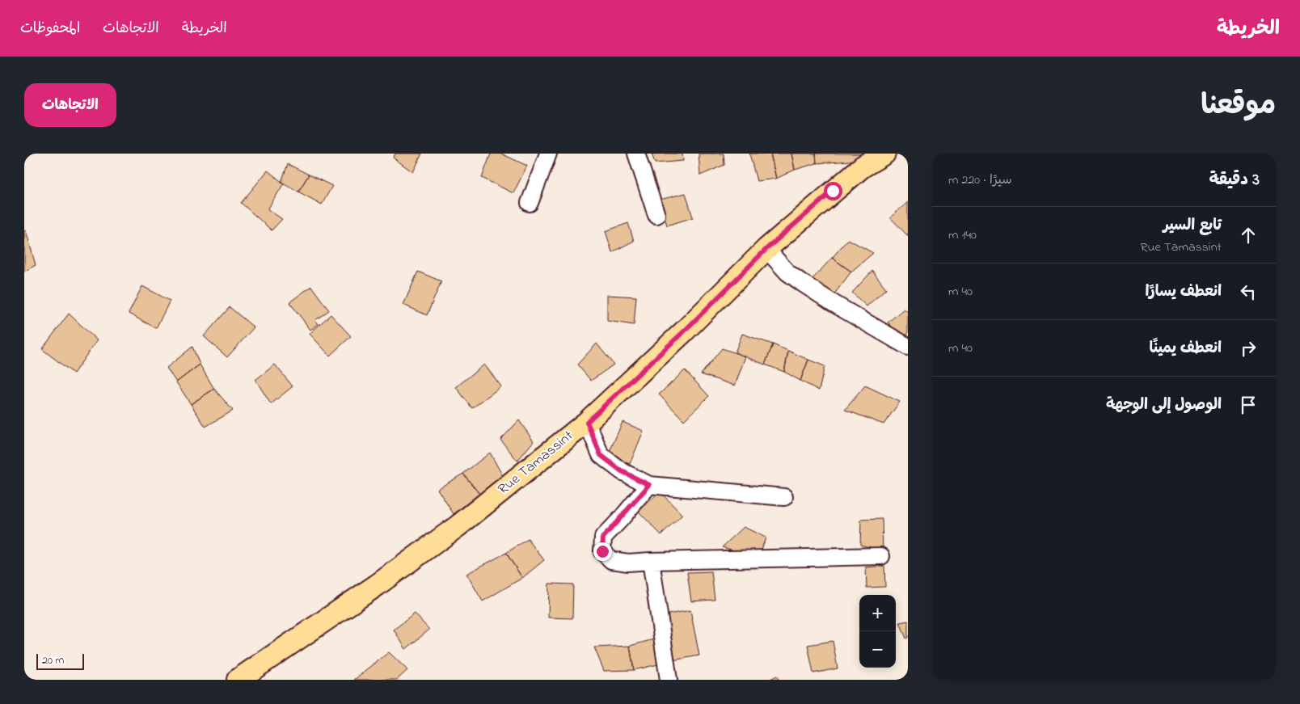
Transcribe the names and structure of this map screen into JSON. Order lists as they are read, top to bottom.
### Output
{
  "streets": {
    "main road": ["Rue Tamassint"]
  },
  "scale_bar": "20 m",
  "page": {
    "header": "الخريطة",
    "nav": ["الخريطة", "الاتجاهات", "المحفوظات"],
    "title": "موقعنا",
    "buttons": "الاتجاهات",
    "heading": ["3 دقيقة", "سيرًا · 220 m"],
    "list": [
      ["تابع السير", "Rue Tamassint", "140 m"],
      ["انعطف يسارًا", "40 m"],
      ["انعطف يمينًا", "40 m"],
      "الوصول إلى الوجهة"
    ],
    "map_buttons": ["+", "−"],
    "scale": "20 m"
  }
}
